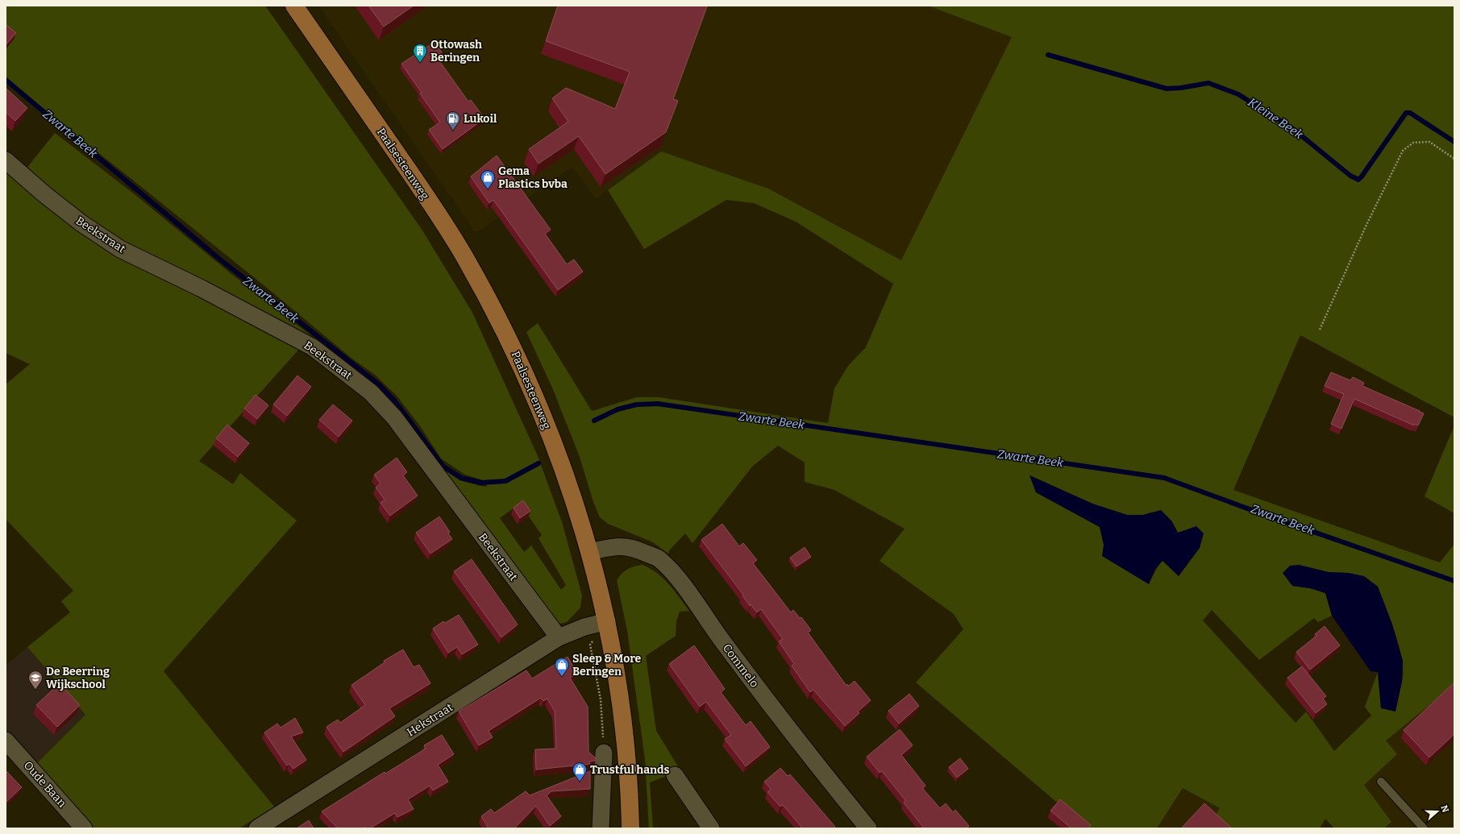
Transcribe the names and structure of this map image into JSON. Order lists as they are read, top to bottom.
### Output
{
  "streets": {
    "main road": ["Paalsesteenweg"],
    "street": [
      "Beekstraat",
      "Commelo",
      "Hekstraat",
      "Oude Baan"
    ]
  },
  "crossings": [
    ["Paalsesteenweg", "Commelo"],
    ["Paalsesteenweg", "Hekstraat"],
    ["Beekstraat", "Hekstraat"]
  ],
  "water": ["Kleine Beek", "Zwarte Beek"],
  "places": {
    "building": ["Ottowash Beringen"],
    "fuel station": ["Lukoil"],
    "shop": ["Gema Plastics bvba", "Sleep & More Beringen", "Trustful hands"],
    "school or university": ["De Beerring Wijkschool"]
  },
  "north": "right"
}
